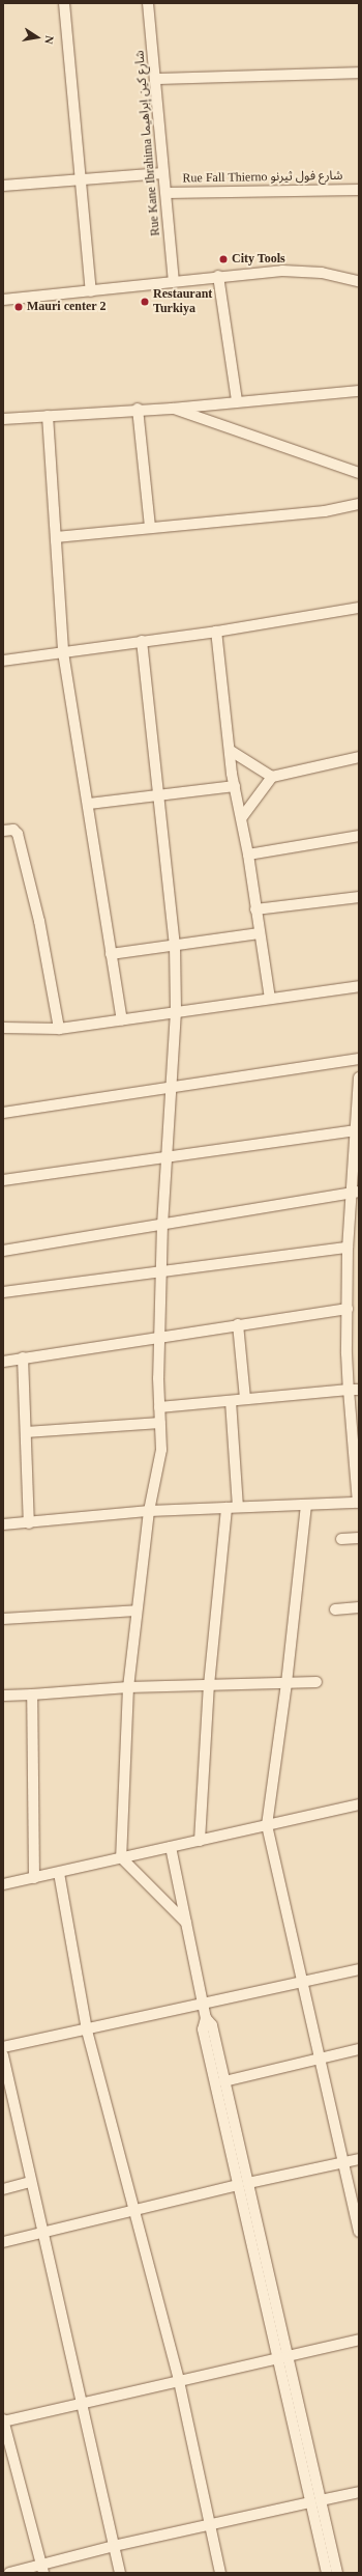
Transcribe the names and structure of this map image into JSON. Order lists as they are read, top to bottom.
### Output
{
  "streets": {
    "street": ["Rue Kane Ibrahima شارع كين إبراهيما", "Rue Fall Thierno شارع فول ثيرنو"]
  },
  "crossings": [
    ["Rue Kane Ibrahima شارع كين إبراهيما", "Rue Fall Thierno شارع فول ثيرنو"]
  ],
  "places": ["City Tools", "Restaurant Turkiya", "Mauri center 2"],
  "north": "right"
}
